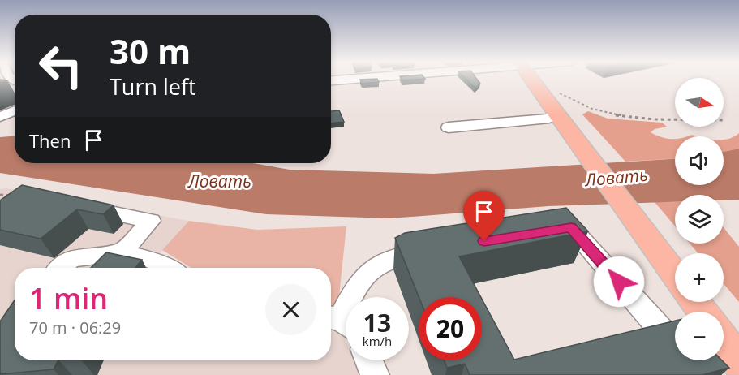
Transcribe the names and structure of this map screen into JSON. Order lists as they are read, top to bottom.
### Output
{
  "water": ["Ловать"],
  "north": "right",
  "page": {
    "turn": ["30 m", "Turn left"],
    "map_buttons": ["+", "−"],
    "then": "Then",
    "heading": ["1 min", "70 m · 06:29"],
    "speed": "13 km/h",
    "limit": "20"
  }
}
